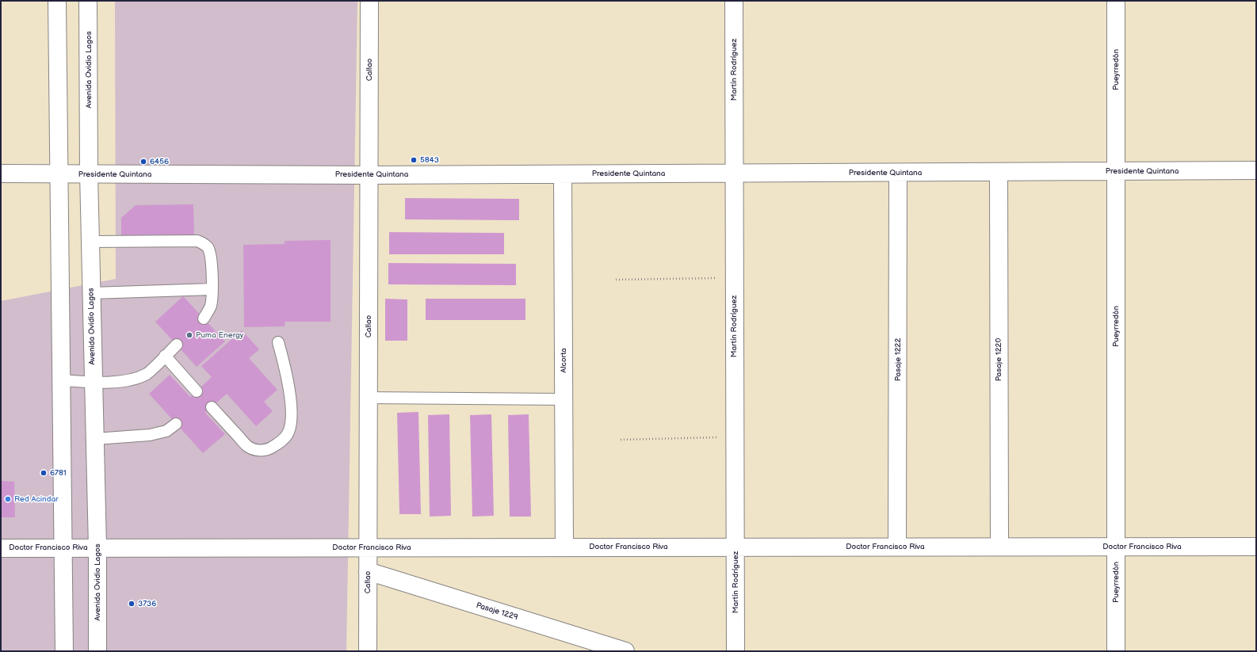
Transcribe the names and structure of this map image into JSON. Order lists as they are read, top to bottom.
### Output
{
  "streets": {
    "street": [
      "Avenida Ovidio Lagos",
      "Callao",
      "Martín Rodríguez",
      "Pueyrredón",
      "Presidente Quintana",
      "Pasaje 1222",
      "Pasaje 1220",
      "Alcorta",
      "Doctor Francisco Riva",
      "Pasaje 1229"
    ]
  },
  "crossings": [
    ["Avenida Ovidio Lagos", "Presidente Quintana"],
    ["Avenida Ovidio Lagos", "Doctor Francisco Riva"],
    ["Callao", "Presidente Quintana"],
    ["Callao", "Doctor Francisco Riva"],
    ["Callao", "Pasaje 1229"],
    ["Martín Rodríguez", "Presidente Quintana"],
    ["Martín Rodríguez", "Doctor Francisco Riva"],
    ["Pueyrredón", "Presidente Quintana"],
    ["Pueyrredón", "Doctor Francisco Riva"],
    ["Presidente Quintana", "Pasaje 1222"],
    ["Presidente Quintana", "Pasaje 1220"],
    ["Presidente Quintana", "Alcorta"],
    ["Pasaje 1222", "Doctor Francisco Riva"],
    ["Pasaje 1220", "Doctor Francisco Riva"],
    ["Alcorta", "Doctor Francisco Riva"]
  ],
  "places": [
    "5843",
    "6456",
    "Puma Energy",
    "6781",
    "Red Acindar",
    "3736"
  ]
}
